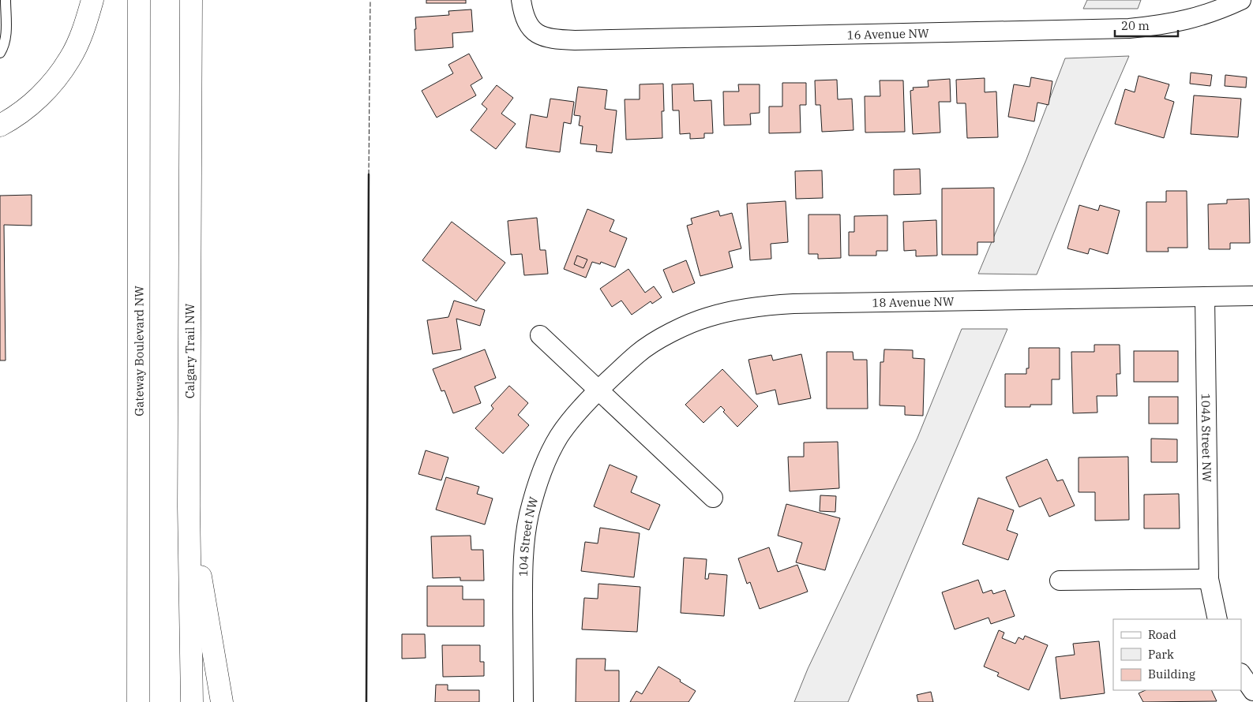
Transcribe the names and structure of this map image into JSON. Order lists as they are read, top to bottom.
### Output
{
  "streets": {
    "highway": ["Gateway Boulevard NW", "Calgary Trail NW"],
    "street": [
      "16 Avenue NW",
      "18 Avenue NW",
      "104A Street NW",
      "104 Street NW"
    ]
  },
  "crossings": [
    ["18 Avenue NW", "104A Street NW"],
    ["18 Avenue NW", "104 Street NW"]
  ],
  "legend": ["Road", "Park", "Building"],
  "scale_bar": "20 m"
}
